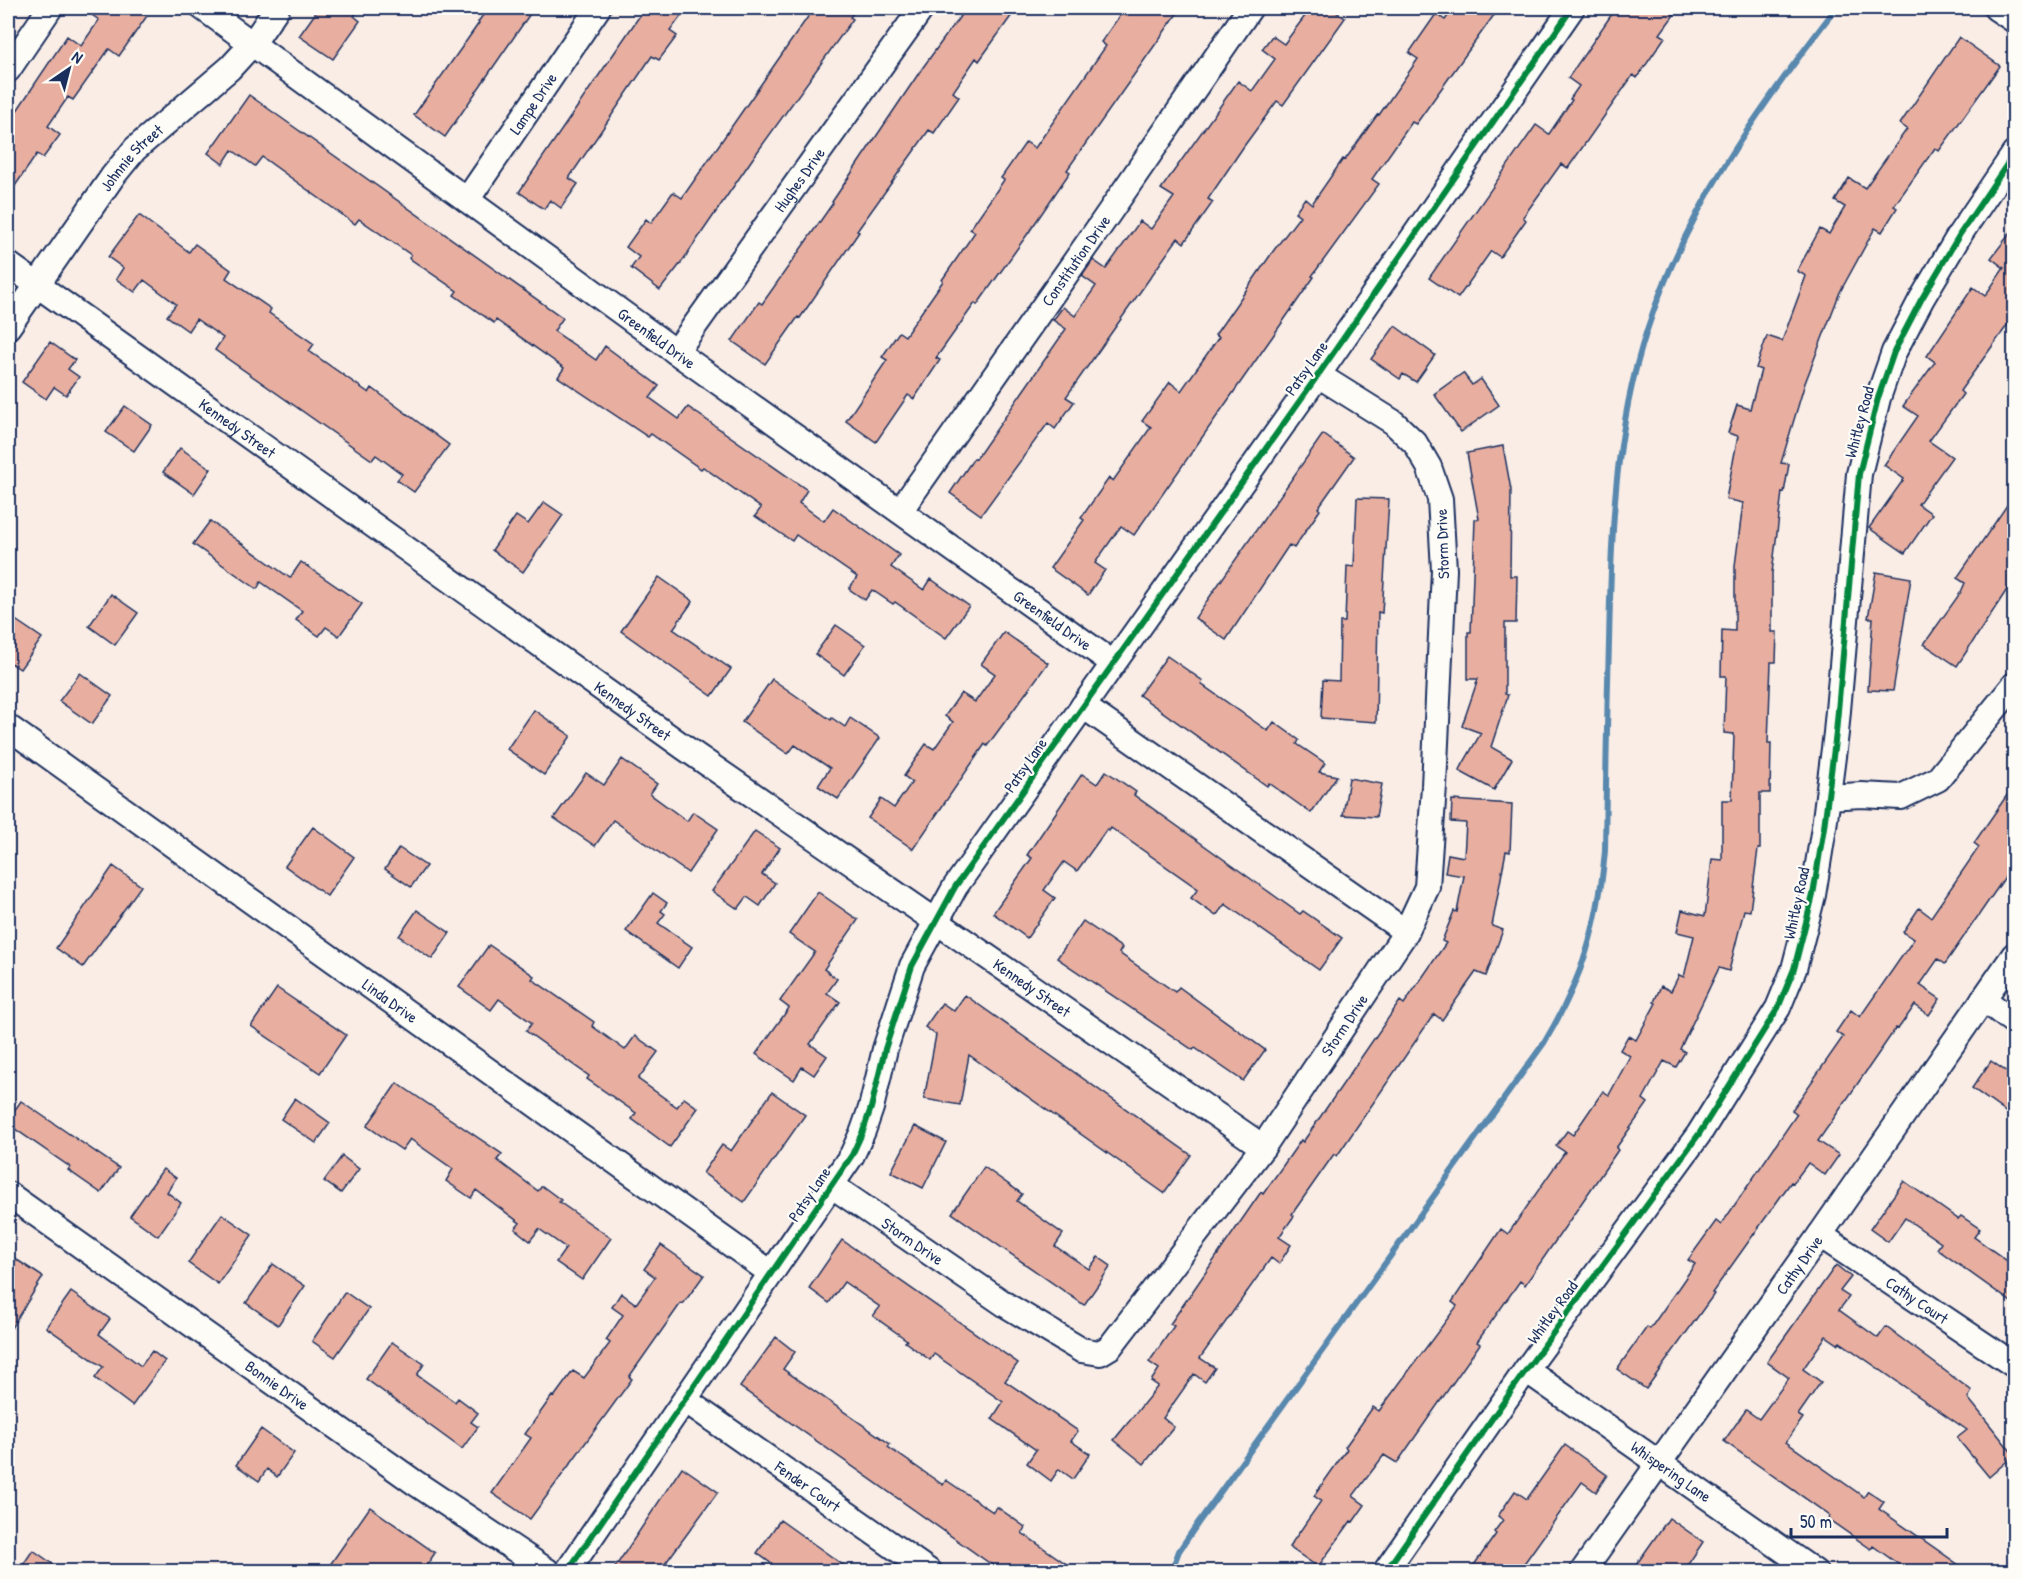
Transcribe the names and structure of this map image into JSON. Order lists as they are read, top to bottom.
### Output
{
  "streets": {
    "street": [
      "Lampe Drive",
      "Johnnie Street",
      "Hughes Drive",
      "Constitution Drive",
      "Greenfield Drive",
      "Patsy Lane",
      "Whitley Road",
      "Kennedy Street",
      "Storm Drive",
      "Linda Drive",
      "Cathy Drive",
      "Cathy Court",
      "Bonnie Drive",
      "Whispering Lane",
      "Fender Court"
    ]
  },
  "crossings": [
    ["Lampe Drive", "Greenfield Drive"],
    ["Johnnie Street", "Greenfield Drive"],
    ["Johnnie Street", "Kennedy Street"],
    ["Hughes Drive", "Greenfield Drive"],
    ["Constitution Drive", "Greenfield Drive"],
    ["Greenfield Drive", "Patsy Lane"],
    ["Patsy Lane", "Kennedy Street"],
    ["Patsy Lane", "Storm Drive"],
    ["Patsy Lane", "Linda Drive"],
    ["Patsy Lane", "Fender Court"],
    ["Whitley Road", "Whispering Lane"],
    ["Kennedy Street", "Storm Drive"],
    ["Cathy Drive", "Cathy Court"],
    ["Cathy Drive", "Whispering Lane"]
  ],
  "scale_bar": "50 m",
  "north": "top right"
}
